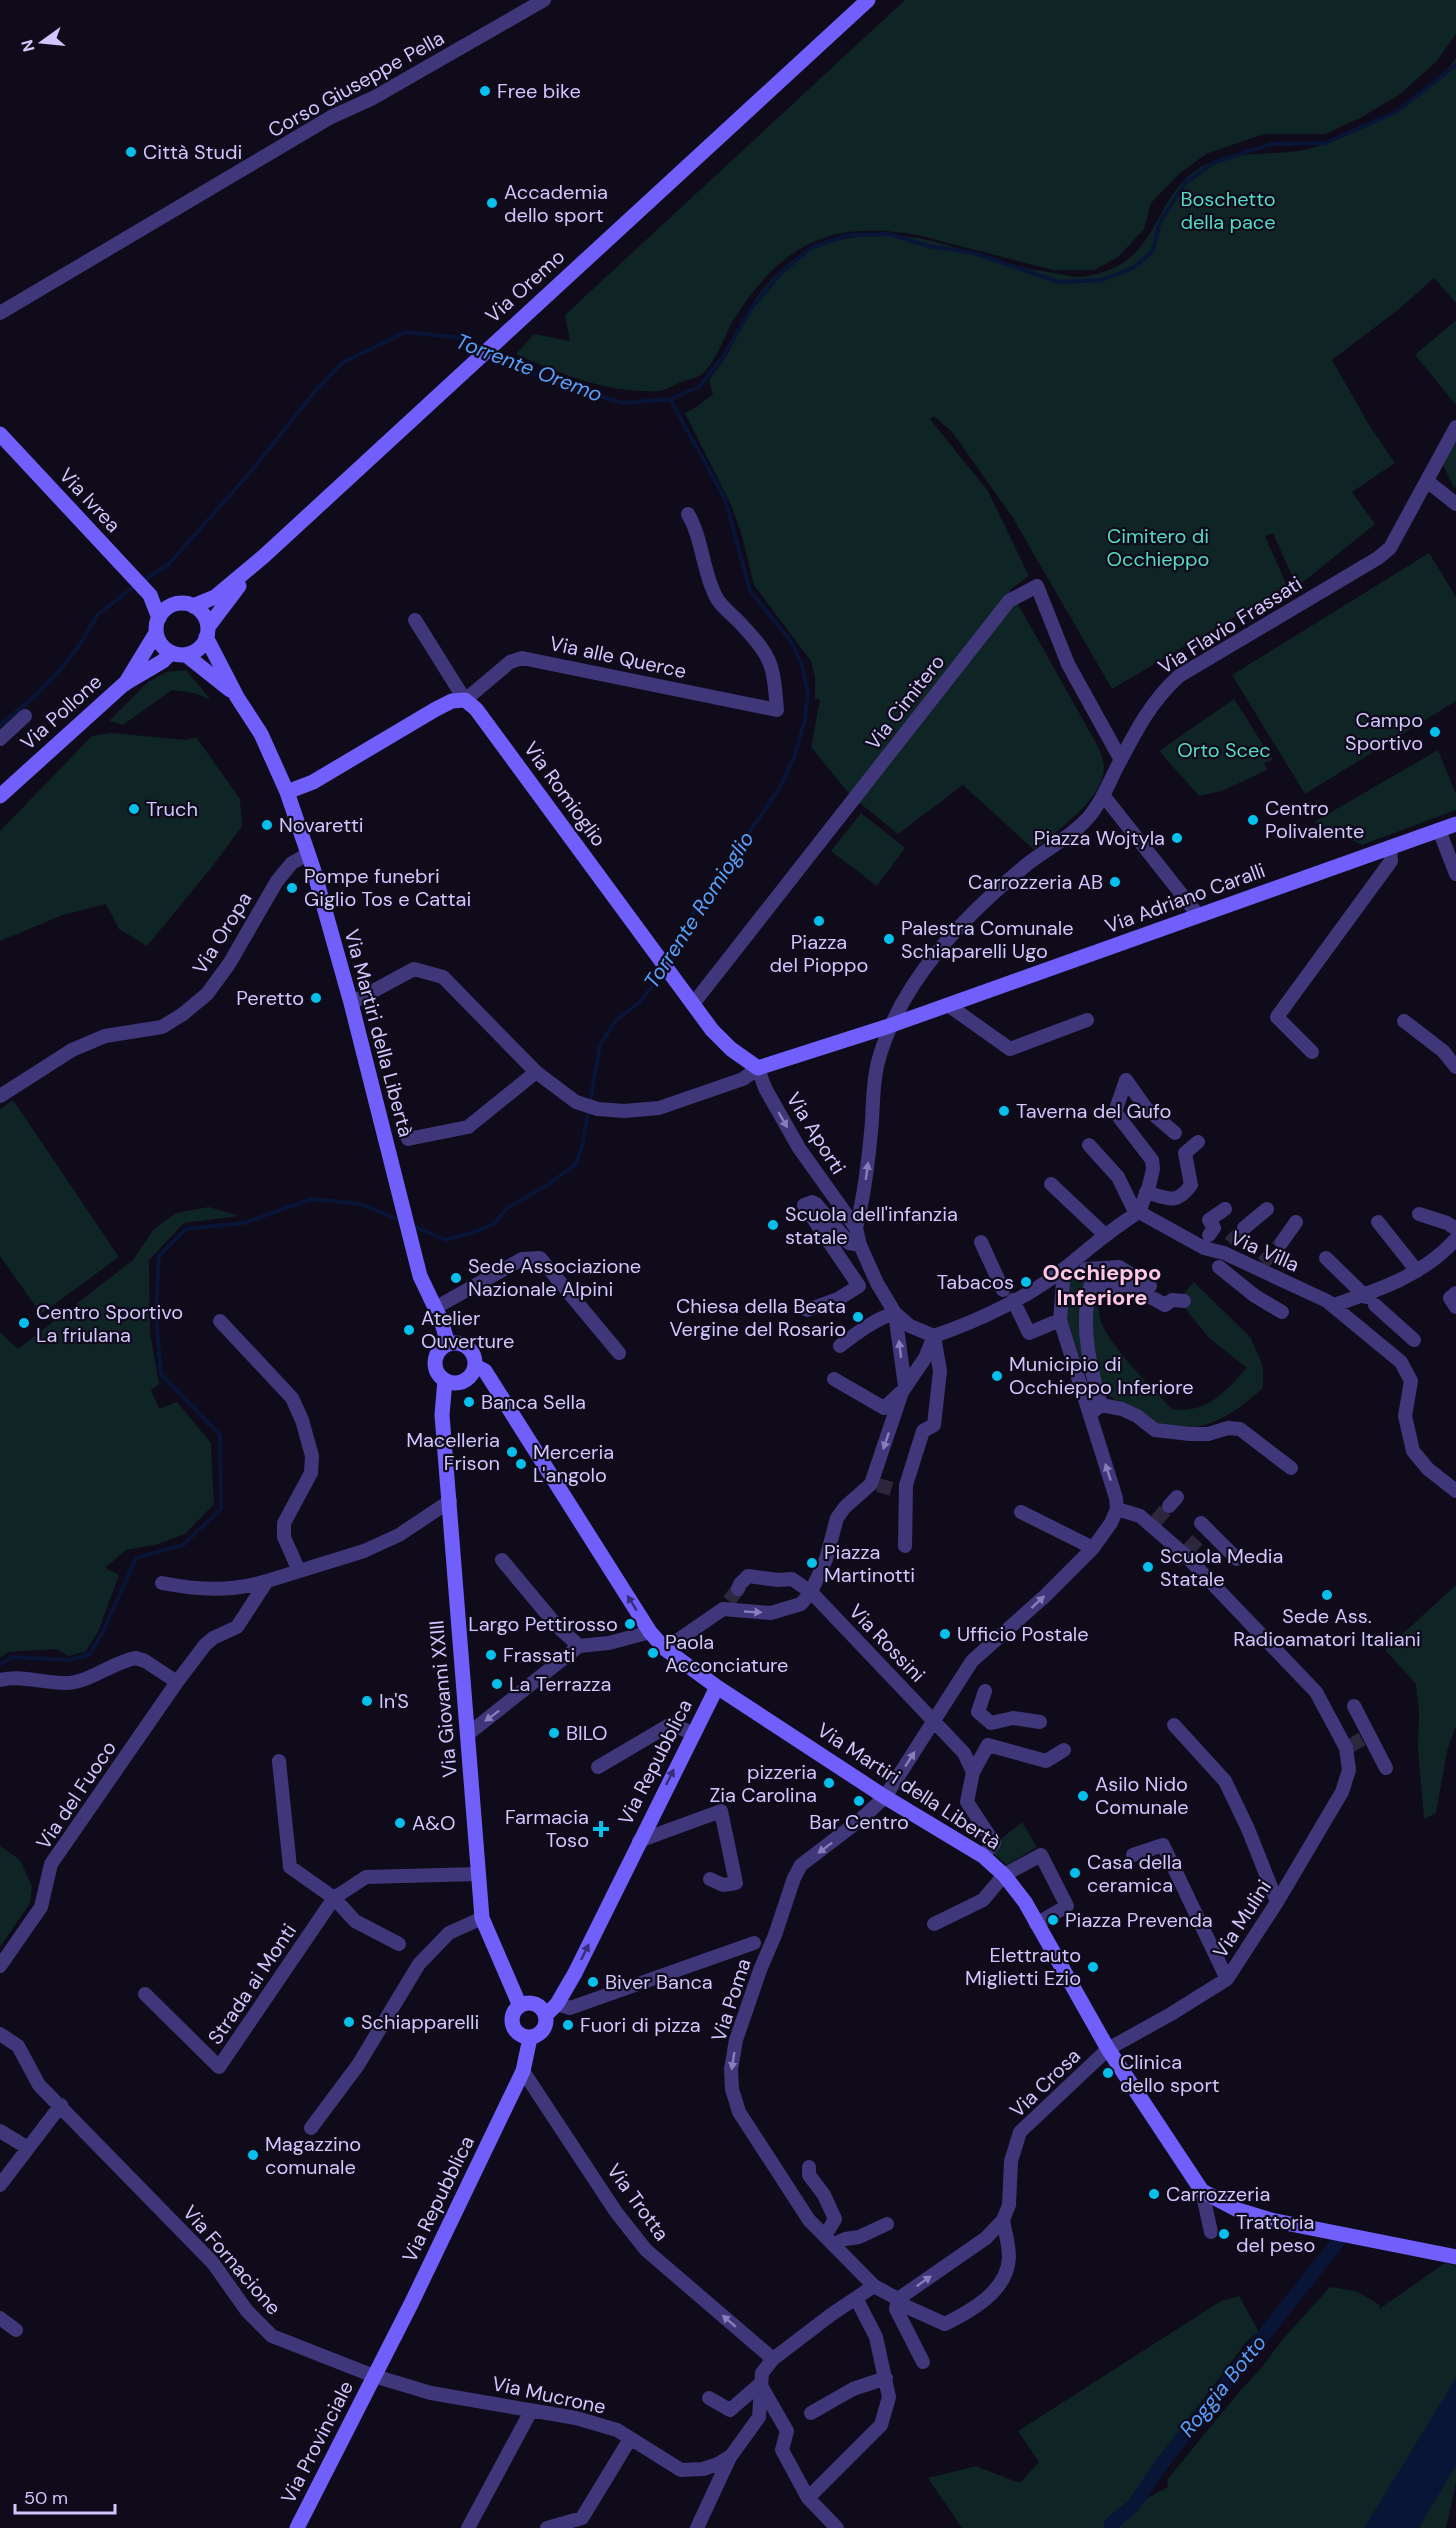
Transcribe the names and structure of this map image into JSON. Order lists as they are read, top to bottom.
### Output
{
  "streets": {
    "main road": [
      "Via Oremo",
      "Via Ivrea",
      "Via Pollone",
      "Via Romioglio",
      "Via Adriano Caralli",
      "Via Martiri della Libertà",
      "Via Giovanni XXIII",
      "Via Repubblica",
      "Via Provinciale"
    ],
    "street": [
      "Corso Giuseppe Pella",
      "Via Flavio Frassati",
      "Via alle Querce",
      "Via Cimitero",
      "Via Oropa",
      "Via Aporti",
      "Via Villa",
      "Via Rossini",
      "Via del Fuoco",
      "Via Mulini",
      "Strada ai Monti",
      "Via Poma",
      "Via Crosa",
      "Via Trotta",
      "Via Fornacione",
      "Via Mucrone"
    ]
  },
  "crossings": [
    ["Via Oremo", "Via Ivrea"],
    ["Via Oremo", "Via Pollone"],
    ["Via Ivrea", "Via Pollone"],
    ["Via Flavio Frassati", "Via Cimitero"],
    ["Via Flavio Frassati", "Via Adriano Caralli"],
    ["Via Flavio Frassati", "Via Aporti"],
    ["Via alle Querce", "Via Romioglio"],
    ["Via Cimitero", "Via Romioglio"],
    ["Via Romioglio", "Via Adriano Caralli"],
    ["Via Romioglio", "Via Aporti"],
    ["Via Adriano Caralli", "Via Aporti"],
    ["Via Oropa", "Via Martiri della Libertà"],
    ["Via Martiri della Libertà", "Via Giovanni XXIII"],
    ["Via Martiri della Libertà", "Via Repubblica"],
    ["Via Martiri della Libertà", "Via Mulini"],
    ["Via Martiri della Libertà", "Via Poma"],
    ["Via Martiri della Libertà", "Via Crosa"],
    ["Via Rossini", "Via Poma"],
    ["Via Giovanni XXIII", "Via Repubblica"],
    ["Via Giovanni XXIII", "Strada ai Monti"],
    ["Via Repubblica", "Via Trotta"],
    ["Via Repubblica", "Via Fornacione"],
    ["Via Repubblica", "Via Mucrone"],
    ["Via Repubblica", "Via Provinciale"],
    ["Via Mulini", "Via Poma"],
    ["Via Mulini", "Via Crosa"],
    ["Via Poma", "Via Crosa"],
    ["Via Fornacione", "Via Mucrone"],
    ["Via Fornacione", "Via Provinciale"],
    ["Via Mucrone", "Via Provinciale"]
  ],
  "one_way": ["Via Repubblica", "Via Trotta"],
  "districts": ["Occhieppo Inferiore"],
  "water": ["Torrente Oremo", "Torrente Romioglio", "Roggia Botto"],
  "parks": ["Boschetto della pace", "Cimitero di Occhieppo", "Orto Scec"],
  "places": {
    "other": [
      "Free bike",
      "Città Studi",
      "Accademia dello sport",
      "Campo Sportivo",
      "Truch",
      "Centro Polivalente",
      "Novaretti",
      "Piazza Wojtyla",
      "Carrozzeria AB",
      "Pompe funebri Giglio Tos e Cattai",
      "Piazza del Pioppo",
      "Palestra Comunale Schiaparelli Ugo",
      "Peretto",
      "Taverna del Gufo",
      "Scuola dell'infanzia statale",
      "Sede Associazione Nazionale Alpini",
      "Tabacos",
      "Chiesa della Beata Vergine del Rosario",
      "Centro Sportivo La friulana",
      "Atelier Ouverture",
      "Municipio di Occhieppo Inferiore",
      "Banca Sella",
      "Macelleria Frison",
      "Merceria L'angolo",
      "Piazza Martinotti",
      "Scuola Media Statale",
      "Sede Ass. Radioamatori Italiani",
      "Largo Pettirosso",
      "Ufficio Postale",
      "Paola Acconciature",
      "Frassati",
      "La Terrazza",
      "In'S",
      "BILO",
      "pizzeria Zia Carolina",
      "Asilo Nido Comunale",
      "Bar Centro",
      "A&O",
      "Casa della ceramica",
      "Piazza Prevenda",
      "Elettrauto Miglietti Ezio",
      "Biver Banca",
      "Schiapparelli",
      "Fuori di pizza",
      "Clinica dello sport",
      "Magazzino comunale",
      "Carrozzeria",
      "Trattoria del peso"
    ],
    "health": ["Farmacia Toso"]
  },
  "scale_bar": "50 m",
  "north": "left"
}
